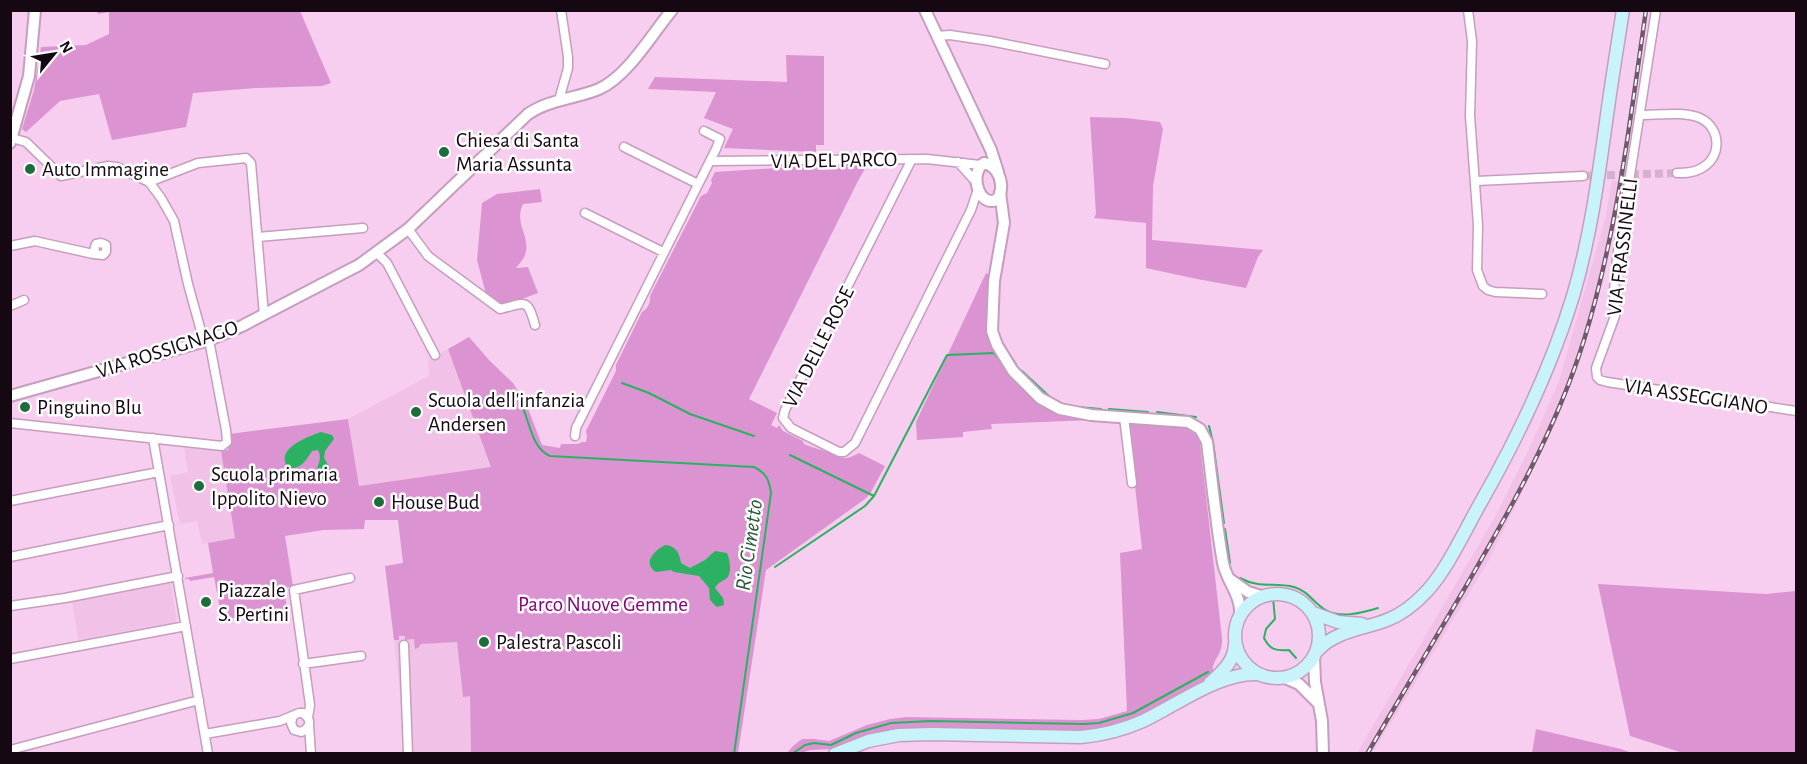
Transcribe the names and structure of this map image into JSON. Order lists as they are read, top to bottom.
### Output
{
  "streets": {
    "street": [
      "VIA DEL PARCO",
      "VIA FRASSINELLI",
      "VIA DELLE ROSE",
      "VIA ROSSIGNAGO",
      "VIA ASSEGGIANO"
    ]
  },
  "crossings": [
    ["VIA DEL PARCO", "VIA DELLE ROSE"],
    ["VIA FRASSINELLI", "VIA ASSEGGIANO"]
  ],
  "water": ["Rio Cimetto"],
  "parks": ["Parco Nuove Gemme"],
  "places": [
    "Chiesa di Santa Maria Assunta",
    "Auto Immagine",
    "Pinguino Blu",
    "Scuola dell'infanzia Andersen",
    "Scuola primaria Ippolito Nievo",
    "House Bud",
    "Piazzale S. Pertini",
    "Palestra Pascoli"
  ],
  "north": "top right"
}
